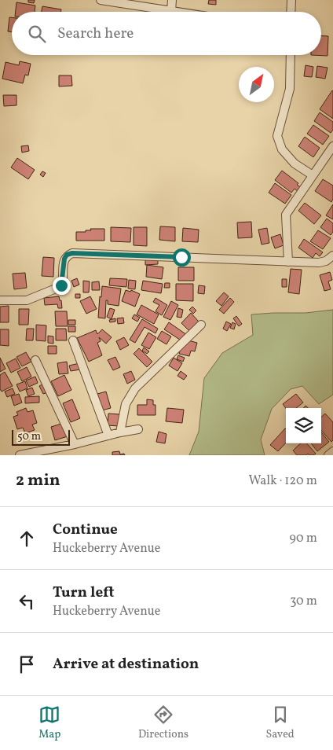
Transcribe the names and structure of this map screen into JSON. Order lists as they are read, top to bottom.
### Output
{
  "scale_bar": "50 m",
  "north": "top right",
  "page": {
    "search": "Search here",
    "scale": "50 m",
    "heading": ["2 min", "Walk · 120 m"],
    "list": [
      ["Continue", "Huckeberry Avenue", "90 m"],
      ["Turn left", "Huckeberry Avenue", "30 m"],
      "Arrive at destination"
    ],
    "nav": ["Map", "Directions", "Saved"]
  }
}
